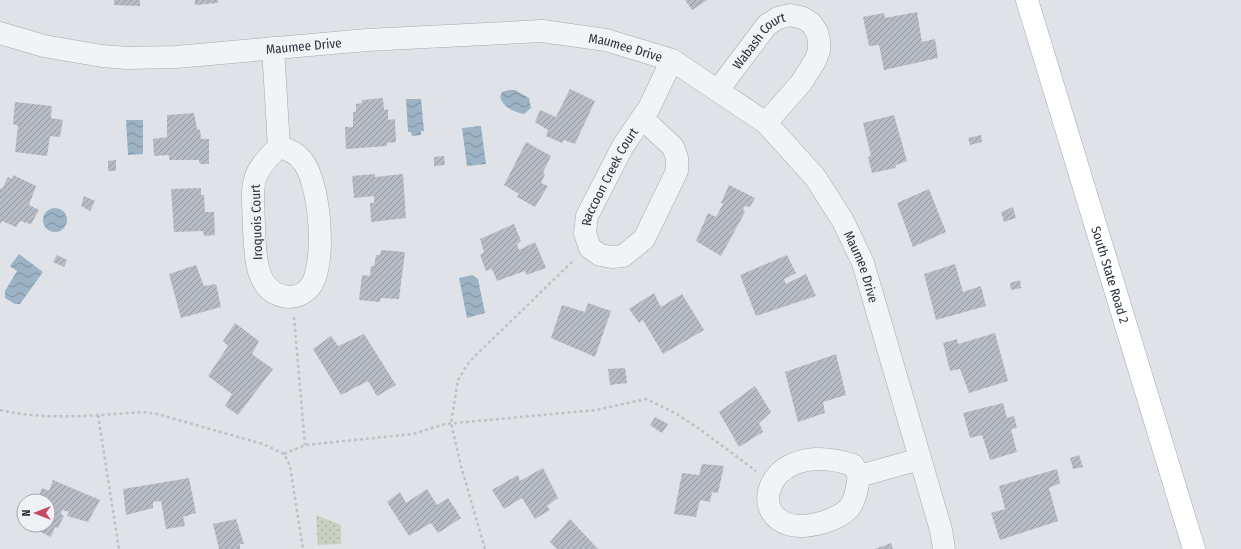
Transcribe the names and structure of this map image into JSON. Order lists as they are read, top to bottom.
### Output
{
  "streets": {
    "main road": ["South State Road 2"],
    "street": [
      "Wabash Court",
      "Maumee Drive",
      "Raccoon Creek Court",
      "Iroquois Court"
    ]
  },
  "crossings": [
    ["Wabash Court", "Maumee Drive"],
    ["Maumee Drive", "Raccoon Creek Court"]
  ],
  "north": "left"
}
